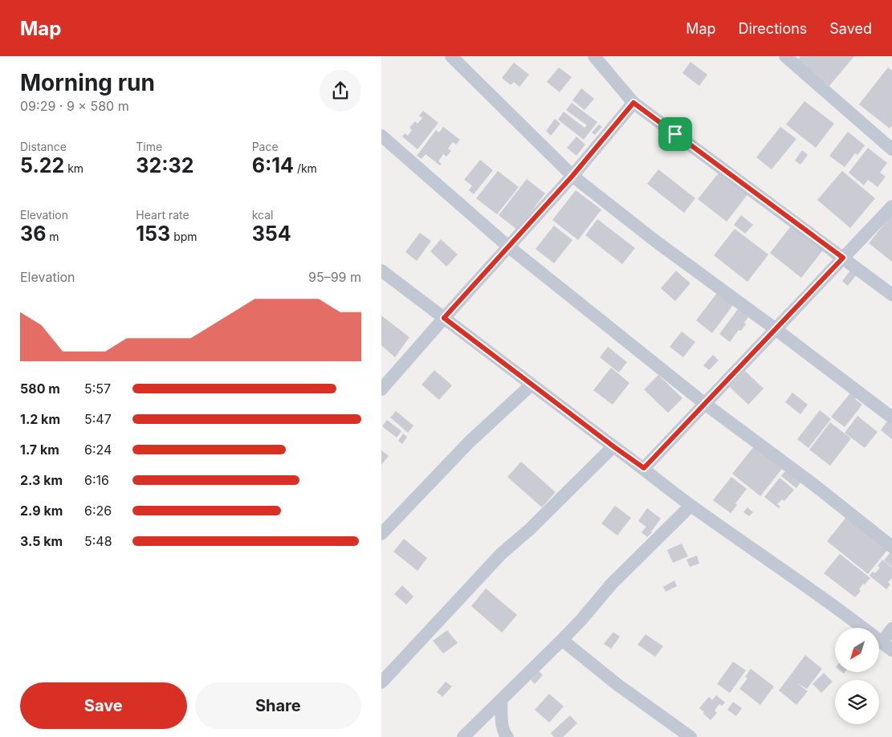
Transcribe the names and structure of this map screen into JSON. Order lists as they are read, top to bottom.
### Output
{
  "north": "bottom left",
  "page": {
    "header": "Map",
    "nav": ["Map", "Directions", "Saved"],
    "heading": ["Morning run", "09:29 · 9 × 580 m"],
    "stats": [
      ["Distance", "5.22 km"],
      ["Time", "32:32"],
      ["Pace", "6:14 /km"],
      ["Elevation", "36 m"],
      ["Heart rate", "153 bpm"],
      ["kcal", "354"]
    ],
    "chart": ["Elevation", "95–99 m"],
    "list": [
      {
        "name": "580 m",
        "note": "5:57"
      },
      {
        "name": "1.2 km",
        "note": "5:47"
      },
      {
        "name": "1.7 km",
        "note": "6:24"
      },
      {
        "name": "2.3 km",
        "note": "6:16"
      },
      {
        "name": "2.9 km",
        "note": "6:26"
      },
      {
        "name": "3.5 km",
        "note": "5:48"
      }
    ],
    "buttons": ["Save", "Share"]
  }
}
